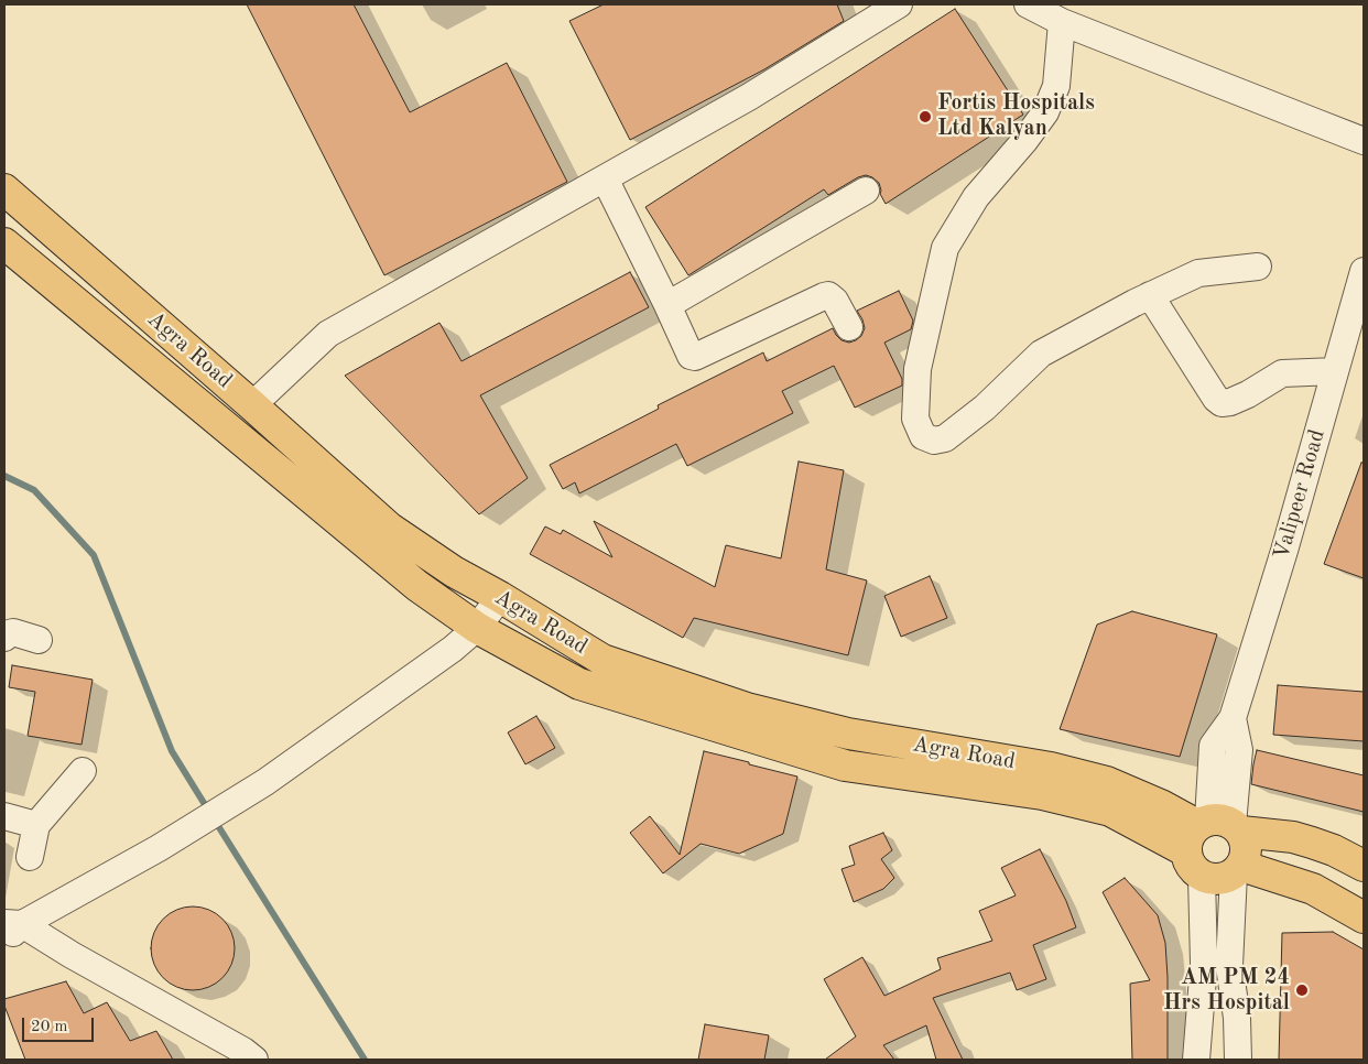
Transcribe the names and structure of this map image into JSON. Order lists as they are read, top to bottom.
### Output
{
  "streets": {
    "main road": ["Agra Road"],
    "street": ["Valipeer Road"]
  },
  "crossings": [
    ["Agra Road", "Valipeer Road"]
  ],
  "places": ["Fortis Hospitals Ltd Kalyan", "AM PM 24 Hrs Hospital"],
  "scale_bar": "20 m"
}
